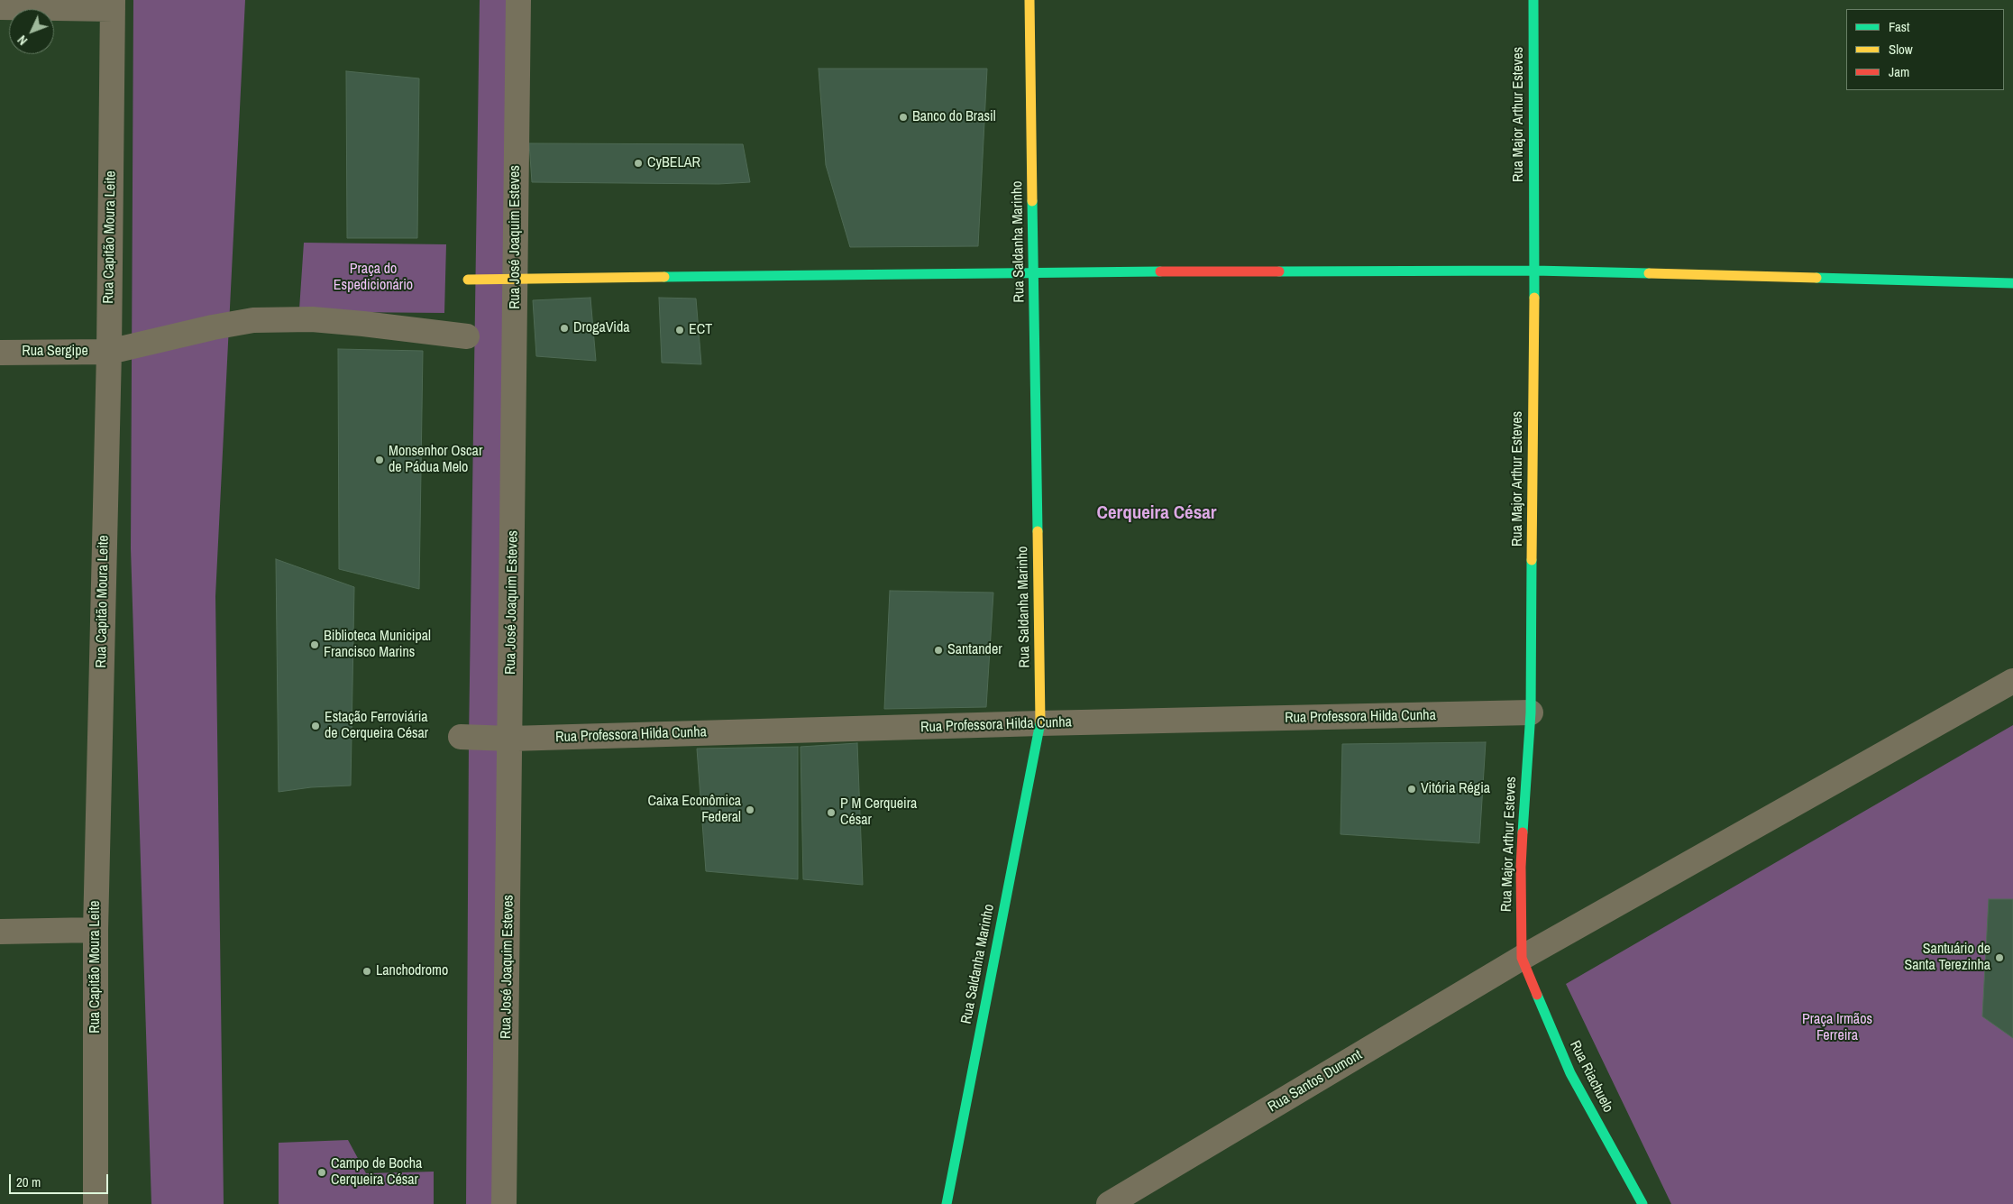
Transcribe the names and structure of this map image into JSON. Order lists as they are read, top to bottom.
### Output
{
  "streets": {
    "street": [
      "Rua Major Arthur Esteves",
      "Rua Capitão Moura Leite",
      "Rua José Joaquim Esteves",
      "Rua Saldanha Marinho",
      "Rua Sergipe",
      "Rua Professora Hilda Cunha",
      "Rua Riachuelo",
      "Rua Santos Dumont"
    ]
  },
  "crossings": [
    ["Rua Major Arthur Esteves", "Rua Professora Hilda Cunha"],
    ["Rua Major Arthur Esteves", "Rua Riachuelo"],
    ["Rua Major Arthur Esteves", "Rua Santos Dumont"],
    ["Rua Capitão Moura Leite", "Rua Sergipe"],
    ["Rua José Joaquim Esteves", "Rua Professora Hilda Cunha"],
    ["Rua Saldanha Marinho", "Rua Professora Hilda Cunha"],
    ["Rua Riachuelo", "Rua Santos Dumont"]
  ],
  "districts": ["Cerqueira César"],
  "parks": ["Praça do Espedicionário", "Praça Irmãos Ferreira"],
  "places": [
    "Banco do Brasil",
    "CyBELAR",
    "DrogaVida",
    "ECT",
    "Monsenhor Oscar de Pádua Melo",
    "Biblioteca Municipal Francisco Marins",
    "Santander",
    "Estação Ferroviária de Cerqueira César",
    "Vitória Régia",
    "Caixa Econômica Federal",
    "P M Cerqueira César",
    "Santuário de Santa Terezinha",
    "Lanchodromo",
    "Campo de Bocha Cerqueira César"
  ],
  "legend": ["Fast", "Slow", "Jam"],
  "scale_bar": "20 m",
  "north": "bottom left"
}
